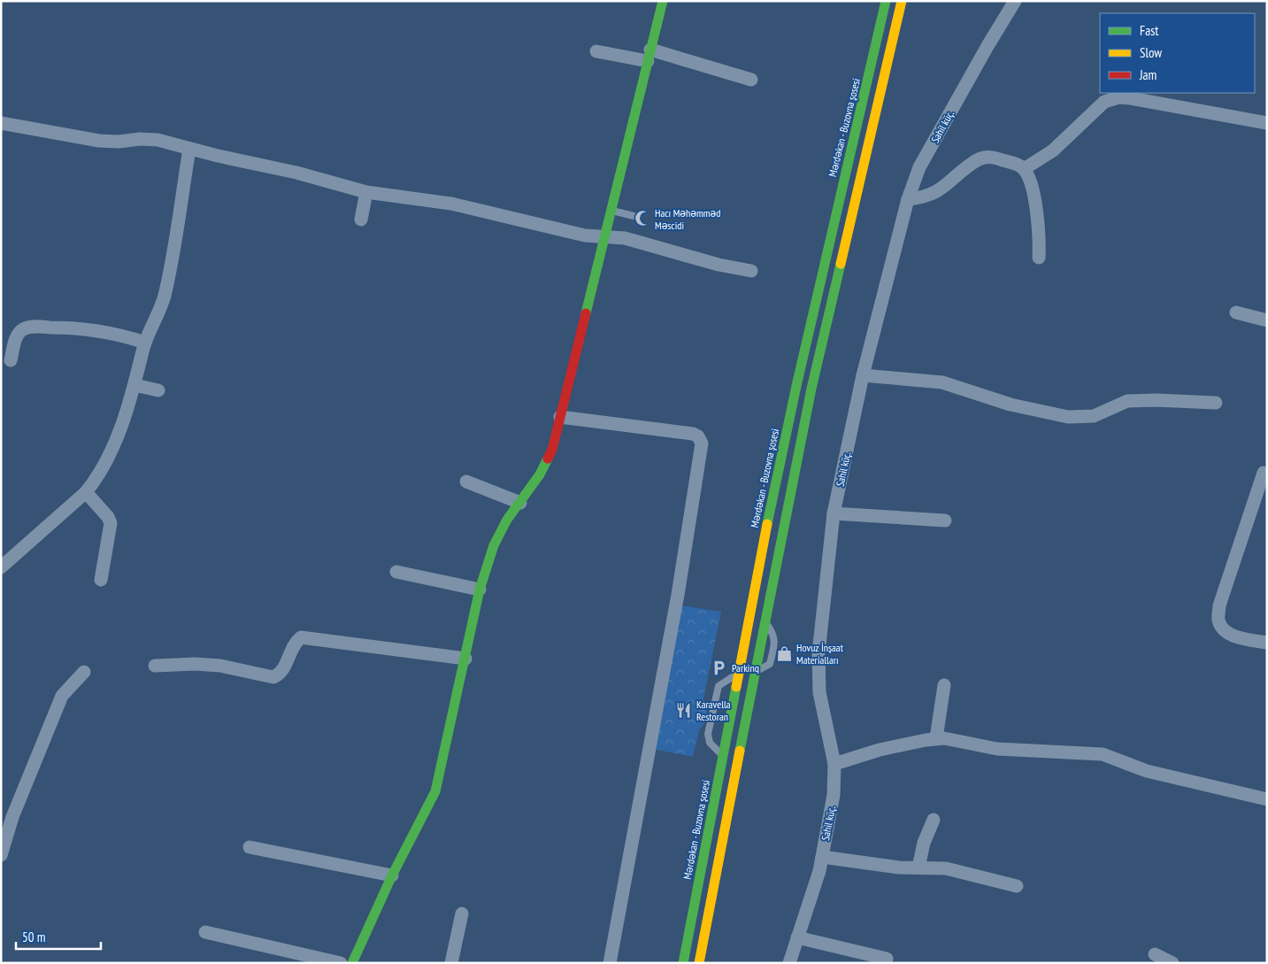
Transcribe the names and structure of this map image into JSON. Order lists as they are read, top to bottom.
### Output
{
  "streets": {
    "main road": ["Mərdəkan - Buzovna şosesi"],
    "street": ["Sahil küç."]
  },
  "places": {
    "mosque": ["Hacı Məhəmməd Məscidi"],
    "shop": ["Hovuz İnşaat Materialları"],
    "parking": ["Parkinq"],
    "restaurant": ["Karavella Restoran"]
  },
  "legend": ["Fast", "Slow", "Jam"],
  "scale_bar": "50 m"
}
